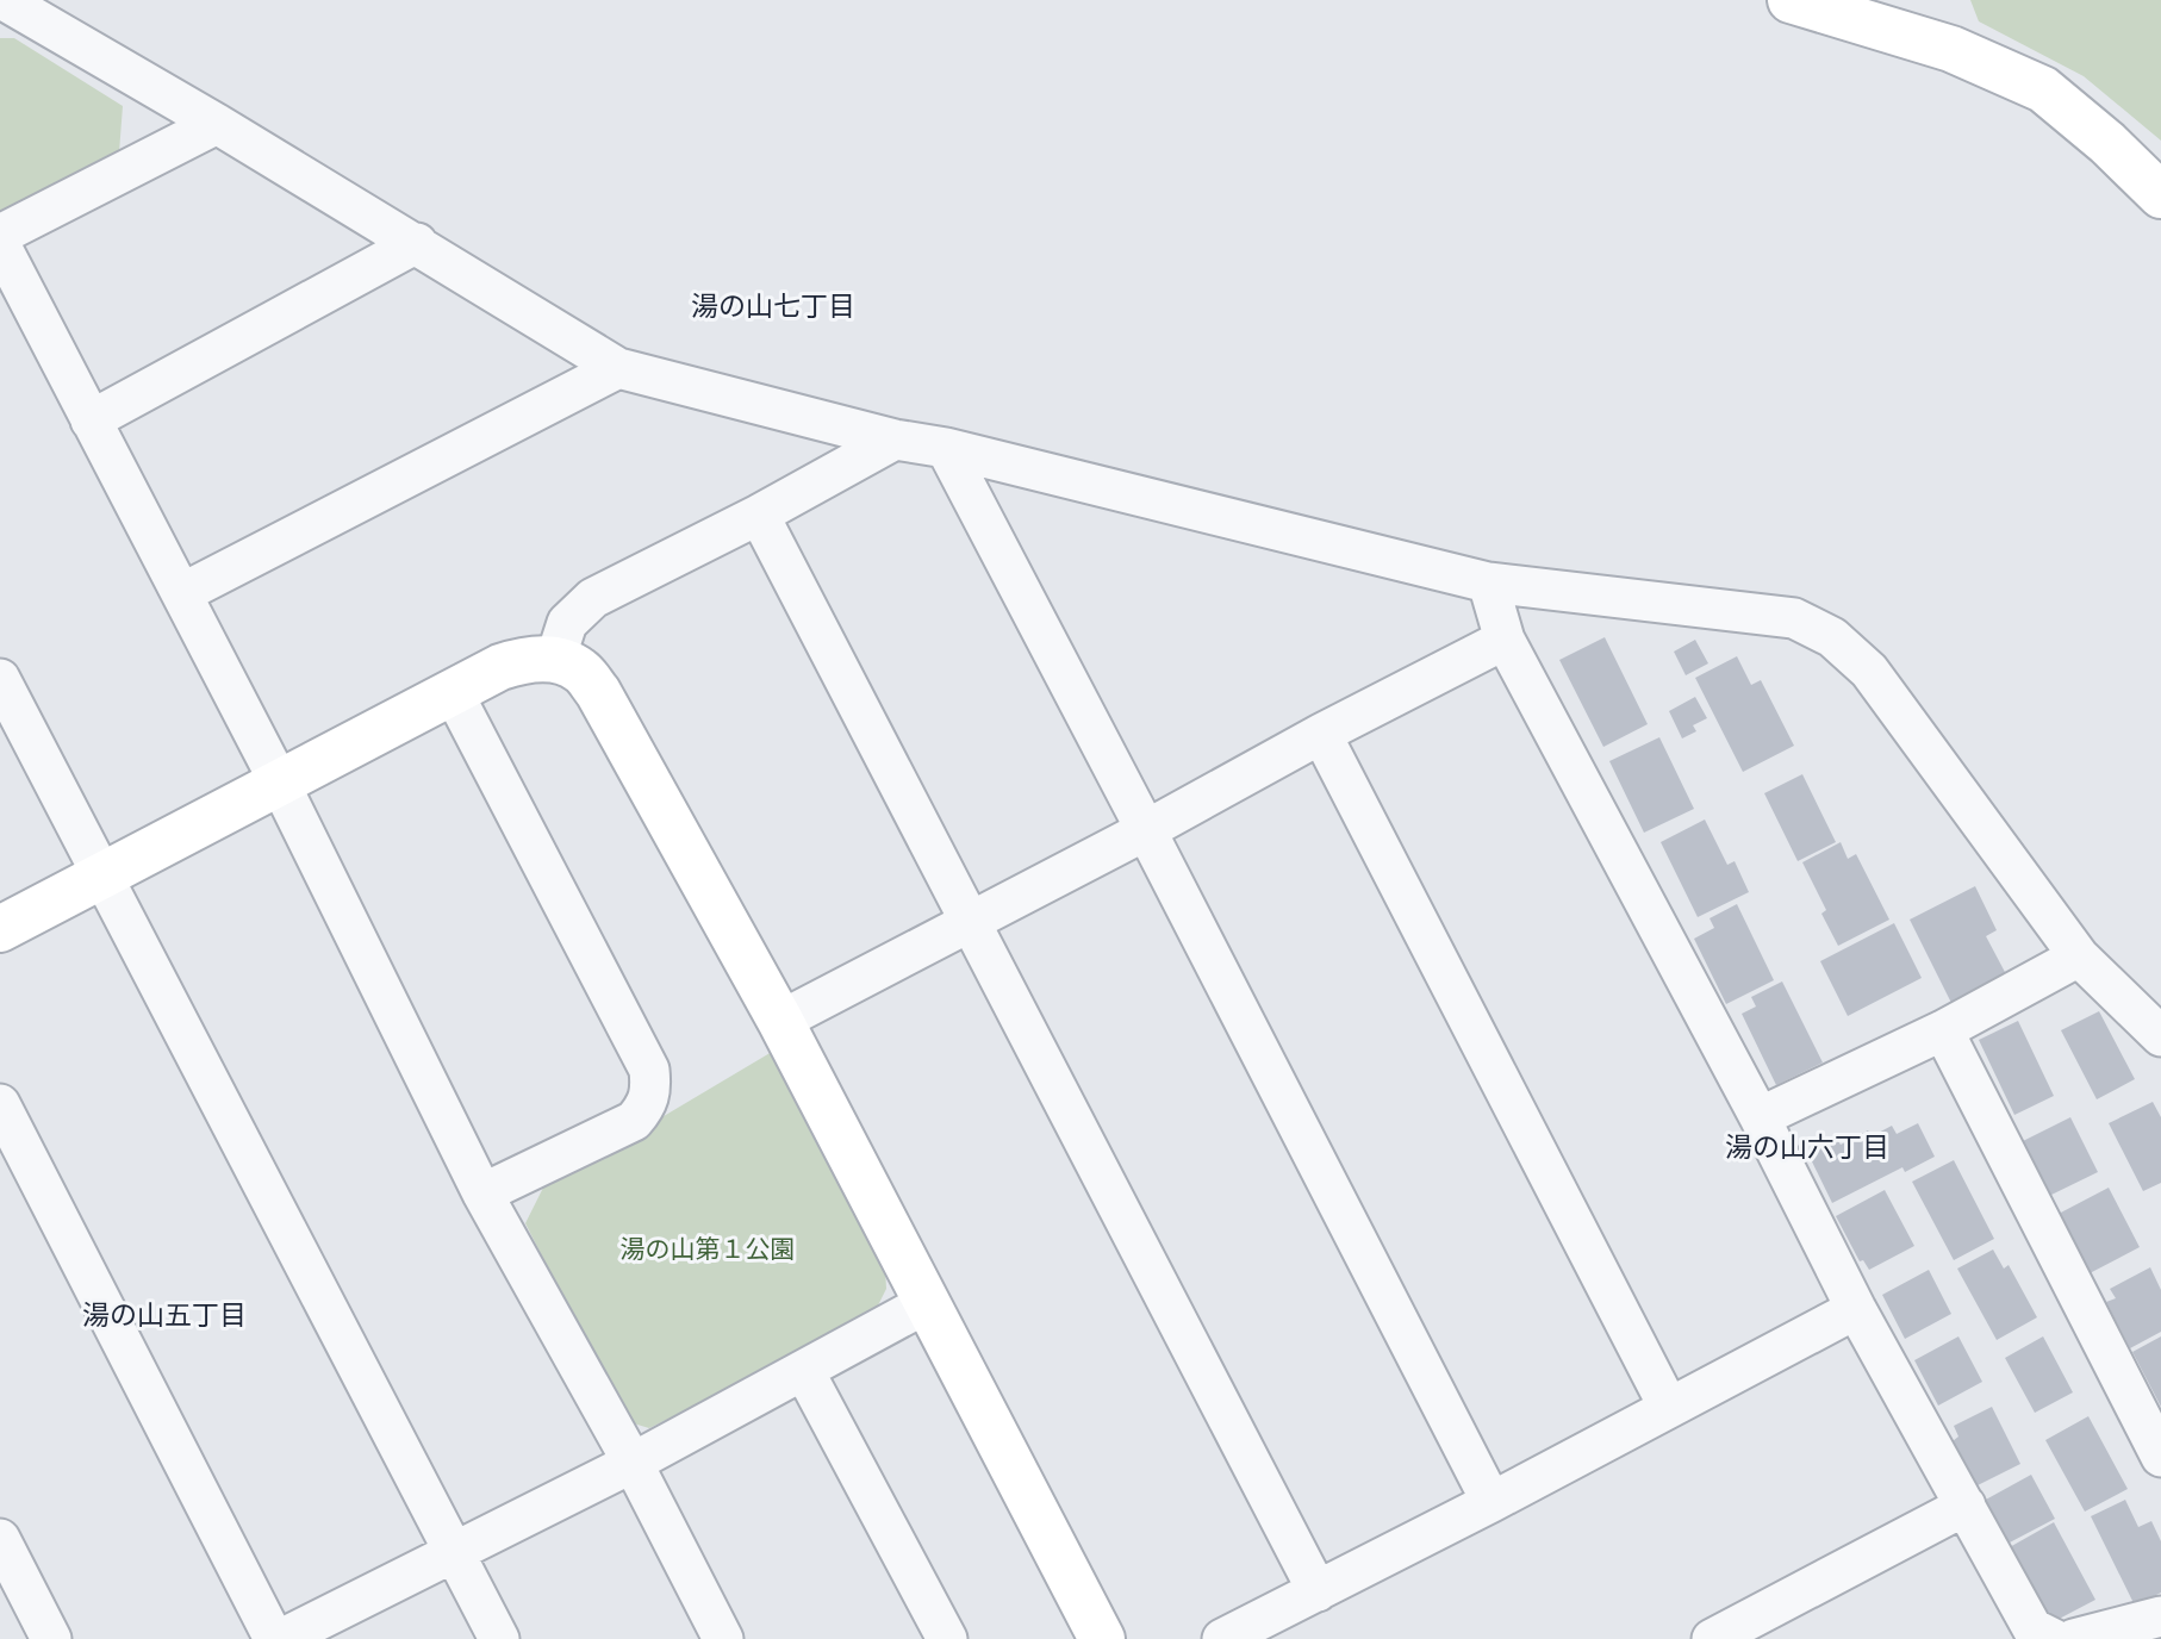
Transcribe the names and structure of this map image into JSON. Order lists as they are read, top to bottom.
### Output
{
  "districts": ["湯の山七丁目", "湯の山六丁目", "湯の山五丁目"],
  "parks": ["湯の山第１公園"]
}
